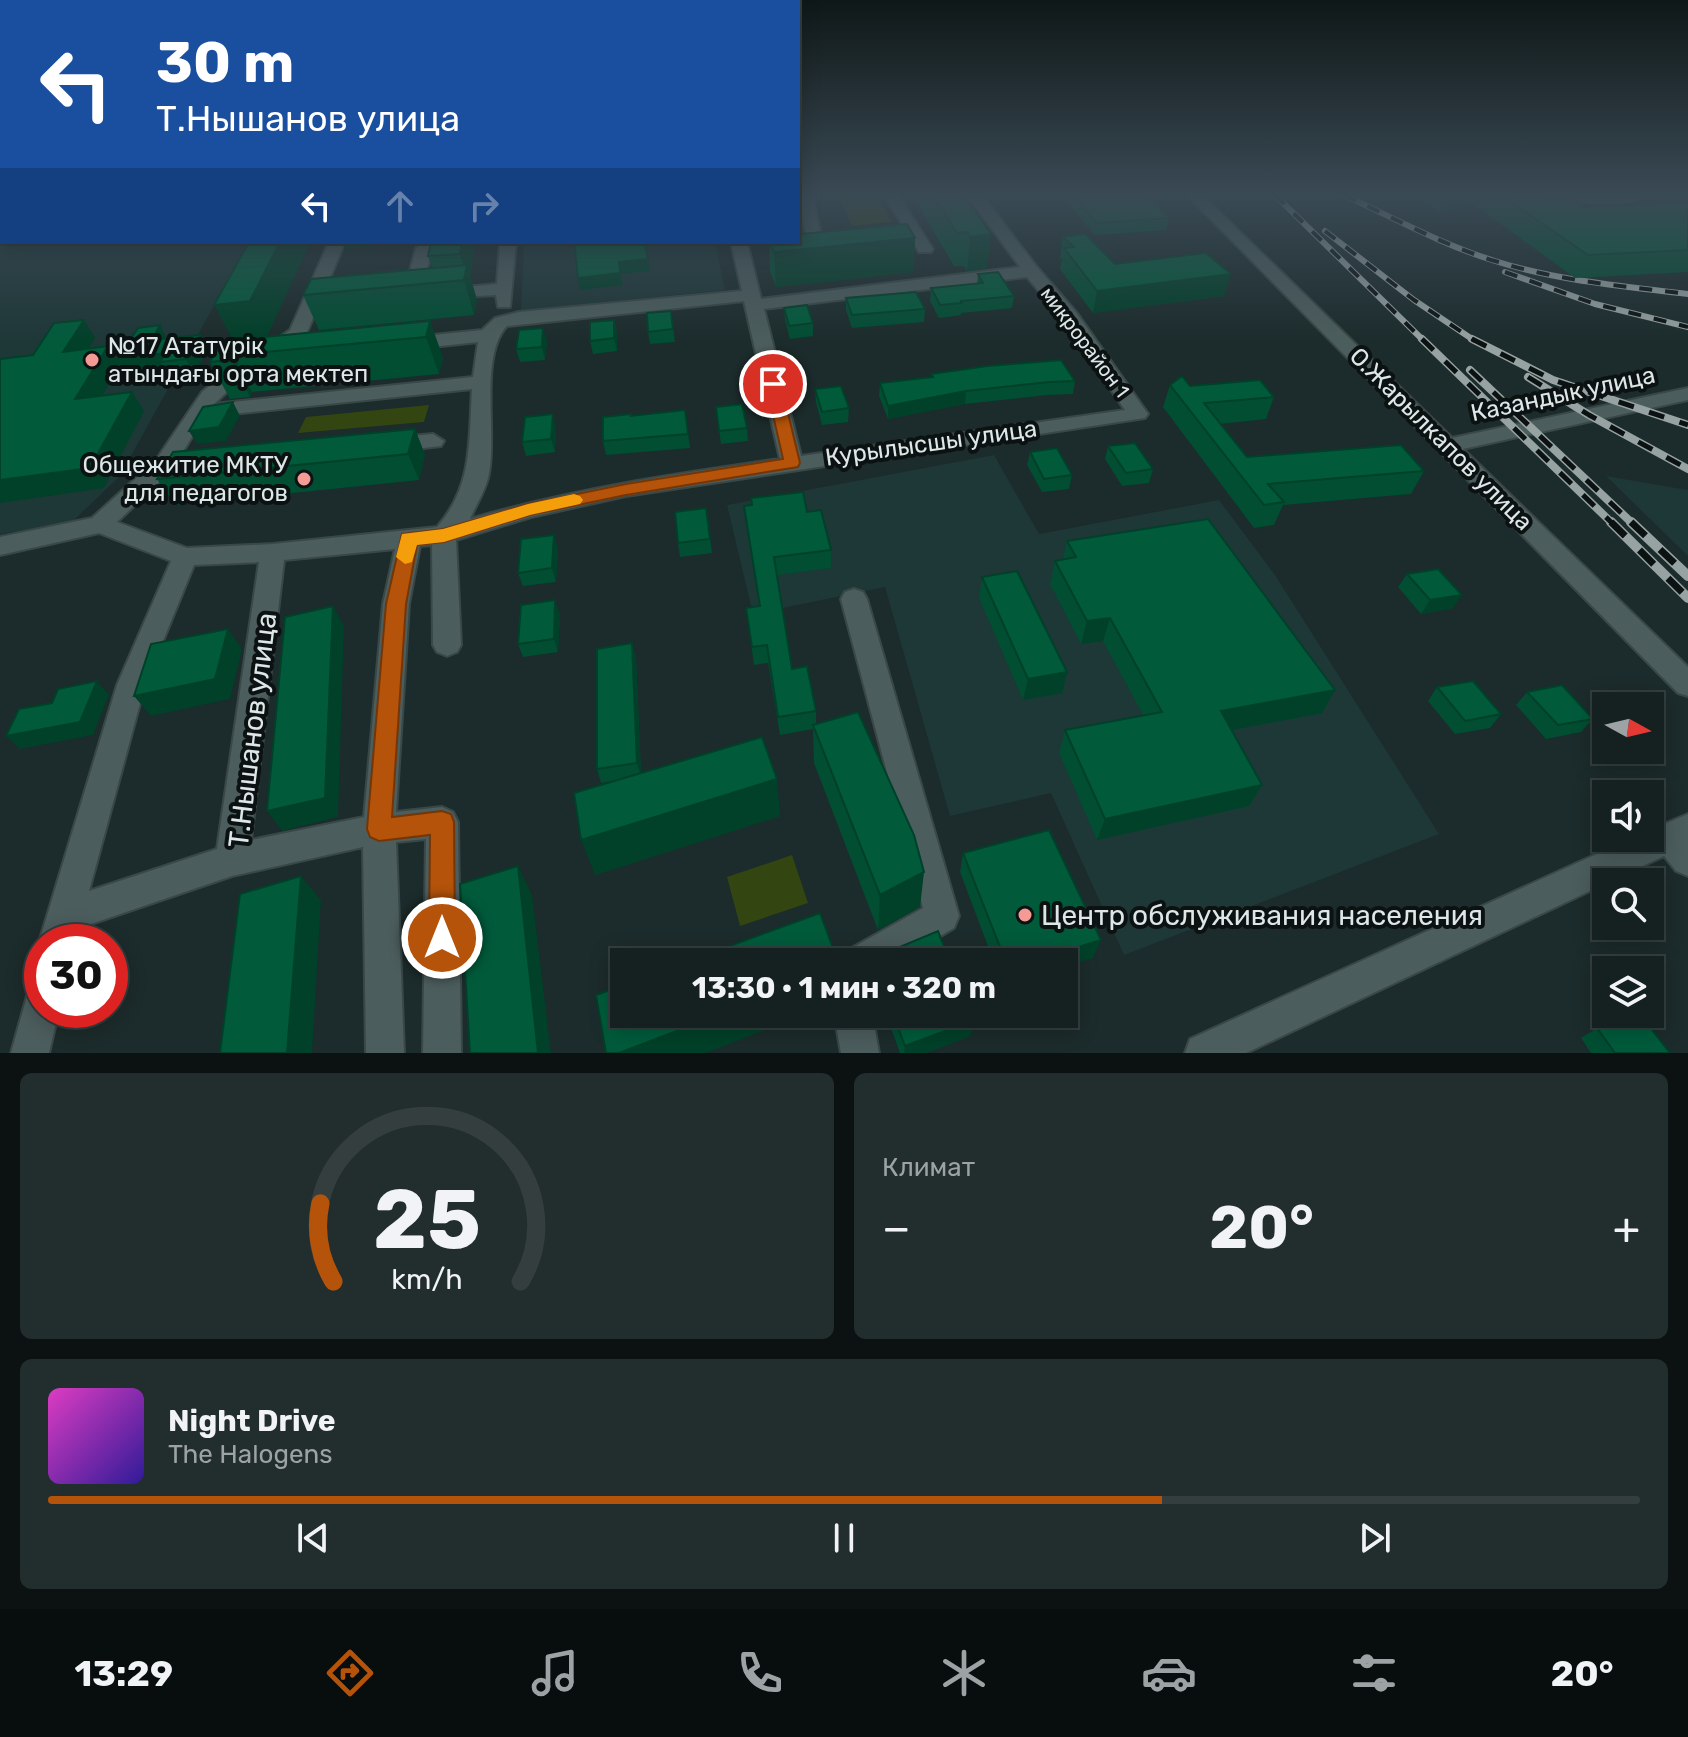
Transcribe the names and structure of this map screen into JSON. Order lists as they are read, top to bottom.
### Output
{
  "streets": {
    "street": [
      "микрорайон 1",
      "Казандык улица",
      "О.Жарылкапов улица",
      "Курылысшы улица",
      "Т.Нышанов улица"
    ]
  },
  "crossings": [
    ["микрорайон 1", "Курылысшы улица"],
    ["Казандык улица", "О.Жарылкапов улица"],
    ["Курылысшы улица", "Т.Нышанов улица"]
  ],
  "places": ["№17 Ататүрік атындағы орта мектеп", "Общежитие МКТУ для педагогов", "Центр обслуживания населения"],
  "north": "right",
  "page": {
    "turn": ["30 m", "Т.Нышанов улица"],
    "limit": "30",
    "trip": "13:30 · 1 мин · 320 m",
    "tile": "Климат",
    "heat": ["−", "20°", "+"],
    "song": ["Night Drive", "The Halogens"],
    "tabs": ["13:29", "20°"],
    "gauge": ["25", "km/h"]
  }
}
